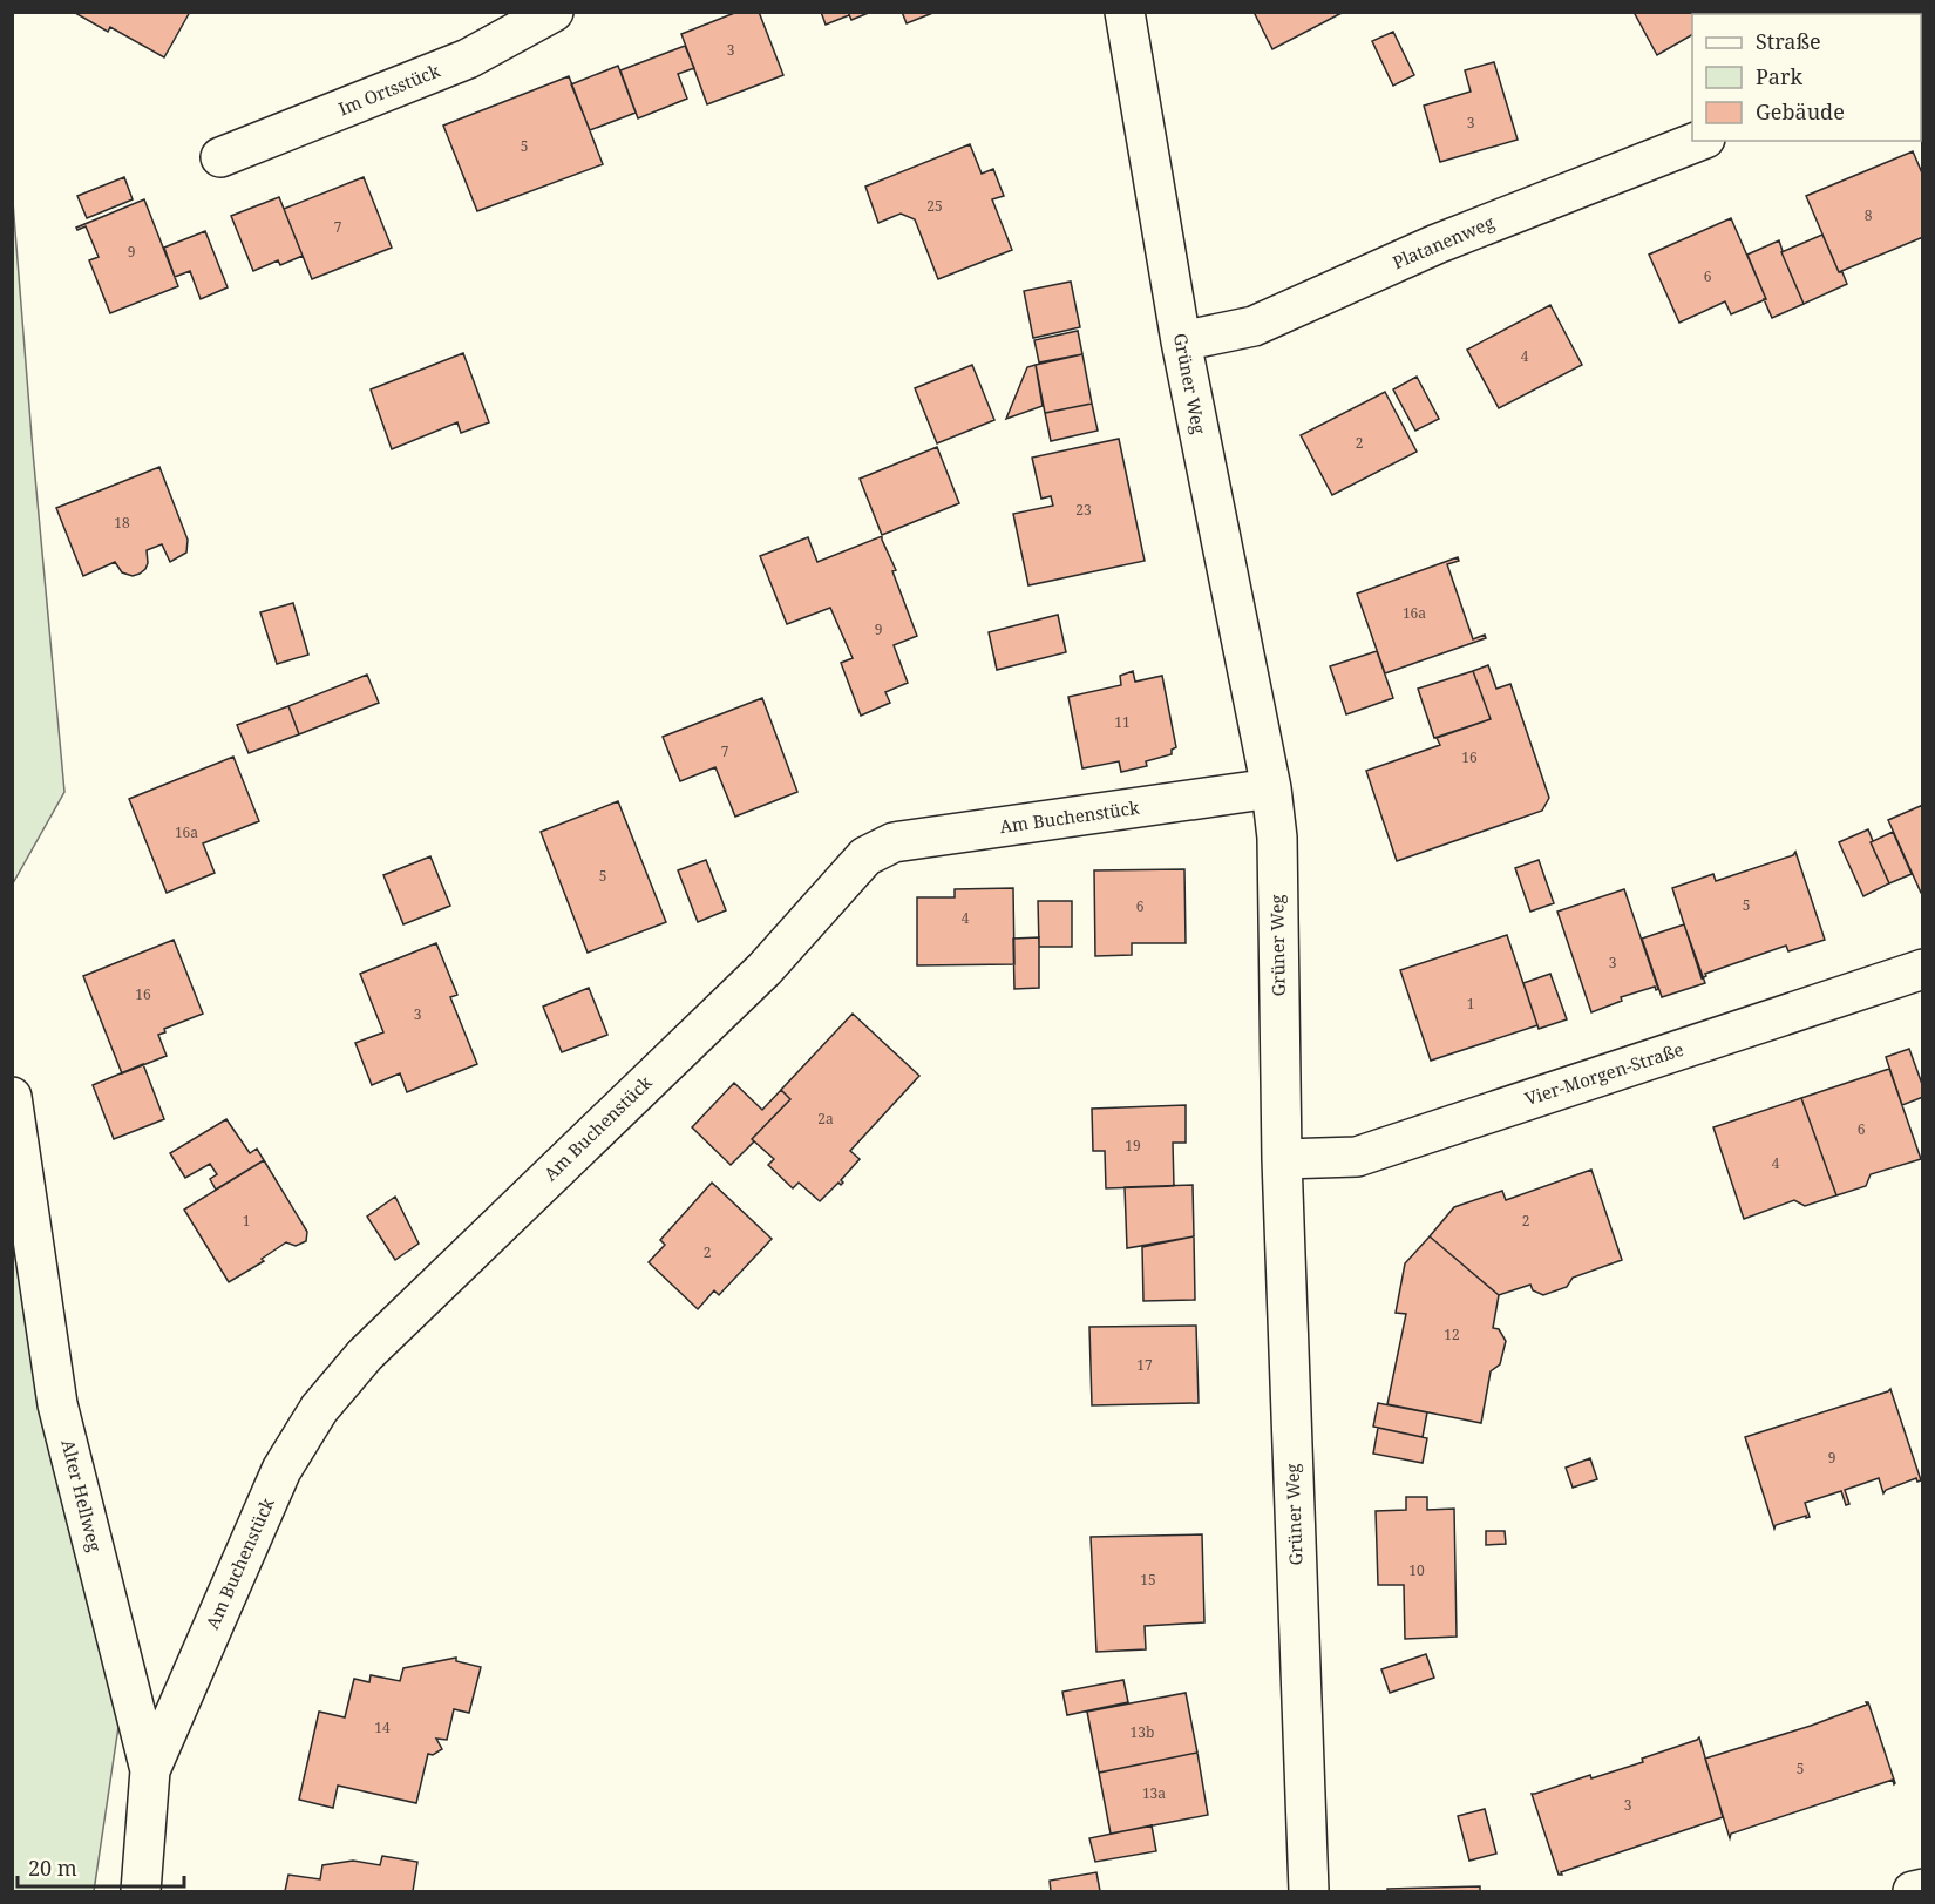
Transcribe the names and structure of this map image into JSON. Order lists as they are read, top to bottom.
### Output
{
  "streets": {
    "street": [
      "Im Ortsstück",
      "Platanenweg",
      "Grüner Weg",
      "Am Buchenstück",
      "Vier-Morgen-Straße",
      "Alter Hellweg"
    ]
  },
  "crossings": [
    ["Platanenweg", "Grüner Weg"],
    ["Grüner Weg", "Am Buchenstück"],
    ["Grüner Weg", "Vier-Morgen-Straße"],
    ["Am Buchenstück", "Alter Hellweg"]
  ],
  "house_numbers": [
    "3",
    "3",
    "5",
    "25",
    "8",
    "7",
    "9",
    "6",
    "4",
    "2",
    "23",
    "18",
    "16a",
    "9",
    "11",
    "7",
    "16",
    "16a",
    "5",
    "5",
    "6",
    "4",
    "3",
    "16",
    "1",
    "3",
    "2a",
    "6",
    "19",
    "4",
    "1",
    "2",
    "2",
    "12",
    "17",
    "9",
    "10",
    "15",
    "14",
    "13b",
    "5",
    "13a",
    "3"
  ],
  "legend": ["Straße", "Park", "Gebäude"],
  "scale_bar": "20 m"
}
